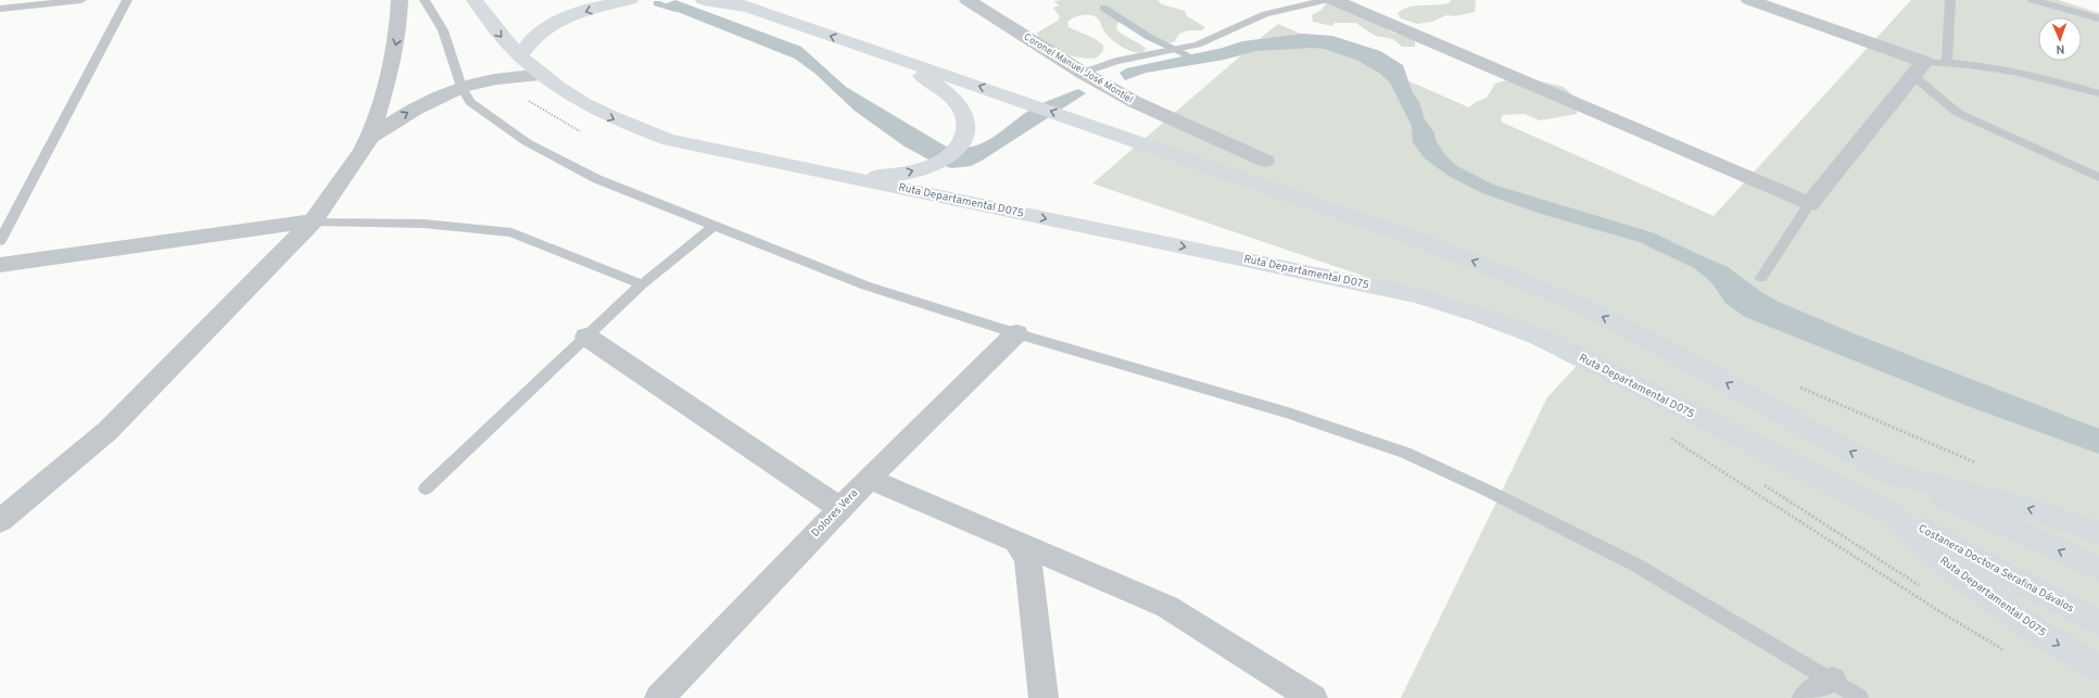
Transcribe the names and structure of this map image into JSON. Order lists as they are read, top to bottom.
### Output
{
  "streets": {
    "highway": ["Ruta Departamental D075", "Costanera Doctora Serafina Dávalos"],
    "street": ["Coronel Manuel José Montiel", "Dolores Vera"]
  },
  "crossings": [
    ["Ruta Departamental D075", "Costanera Doctora Serafina Dávalos"]
  ],
  "north": "bottom"
}
